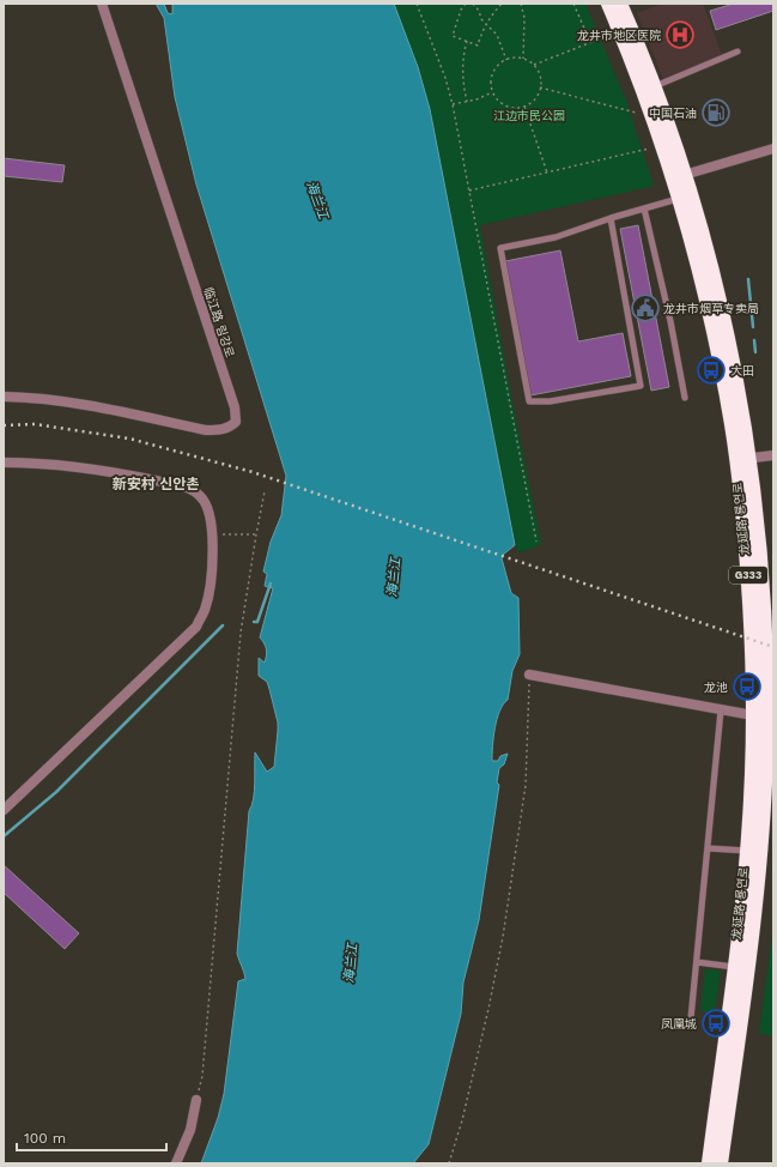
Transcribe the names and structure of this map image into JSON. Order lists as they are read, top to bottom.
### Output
{
  "streets": {
    "highway": ["龙延路 룡연로", "G333"],
    "street": ["临江路 림강로"]
  },
  "districts": ["新安村 신안촌"],
  "water": ["海兰江"],
  "parks": ["江边市民公园"],
  "places": {
    "hospital": ["龙井市地区医院"],
    "fuel station": ["中国石油"],
    "public building": ["龙井市烟草专卖局"],
    "bus stop": ["大田", "龙池", "凤凰城"]
  },
  "scale_bar": "100 m"
}
